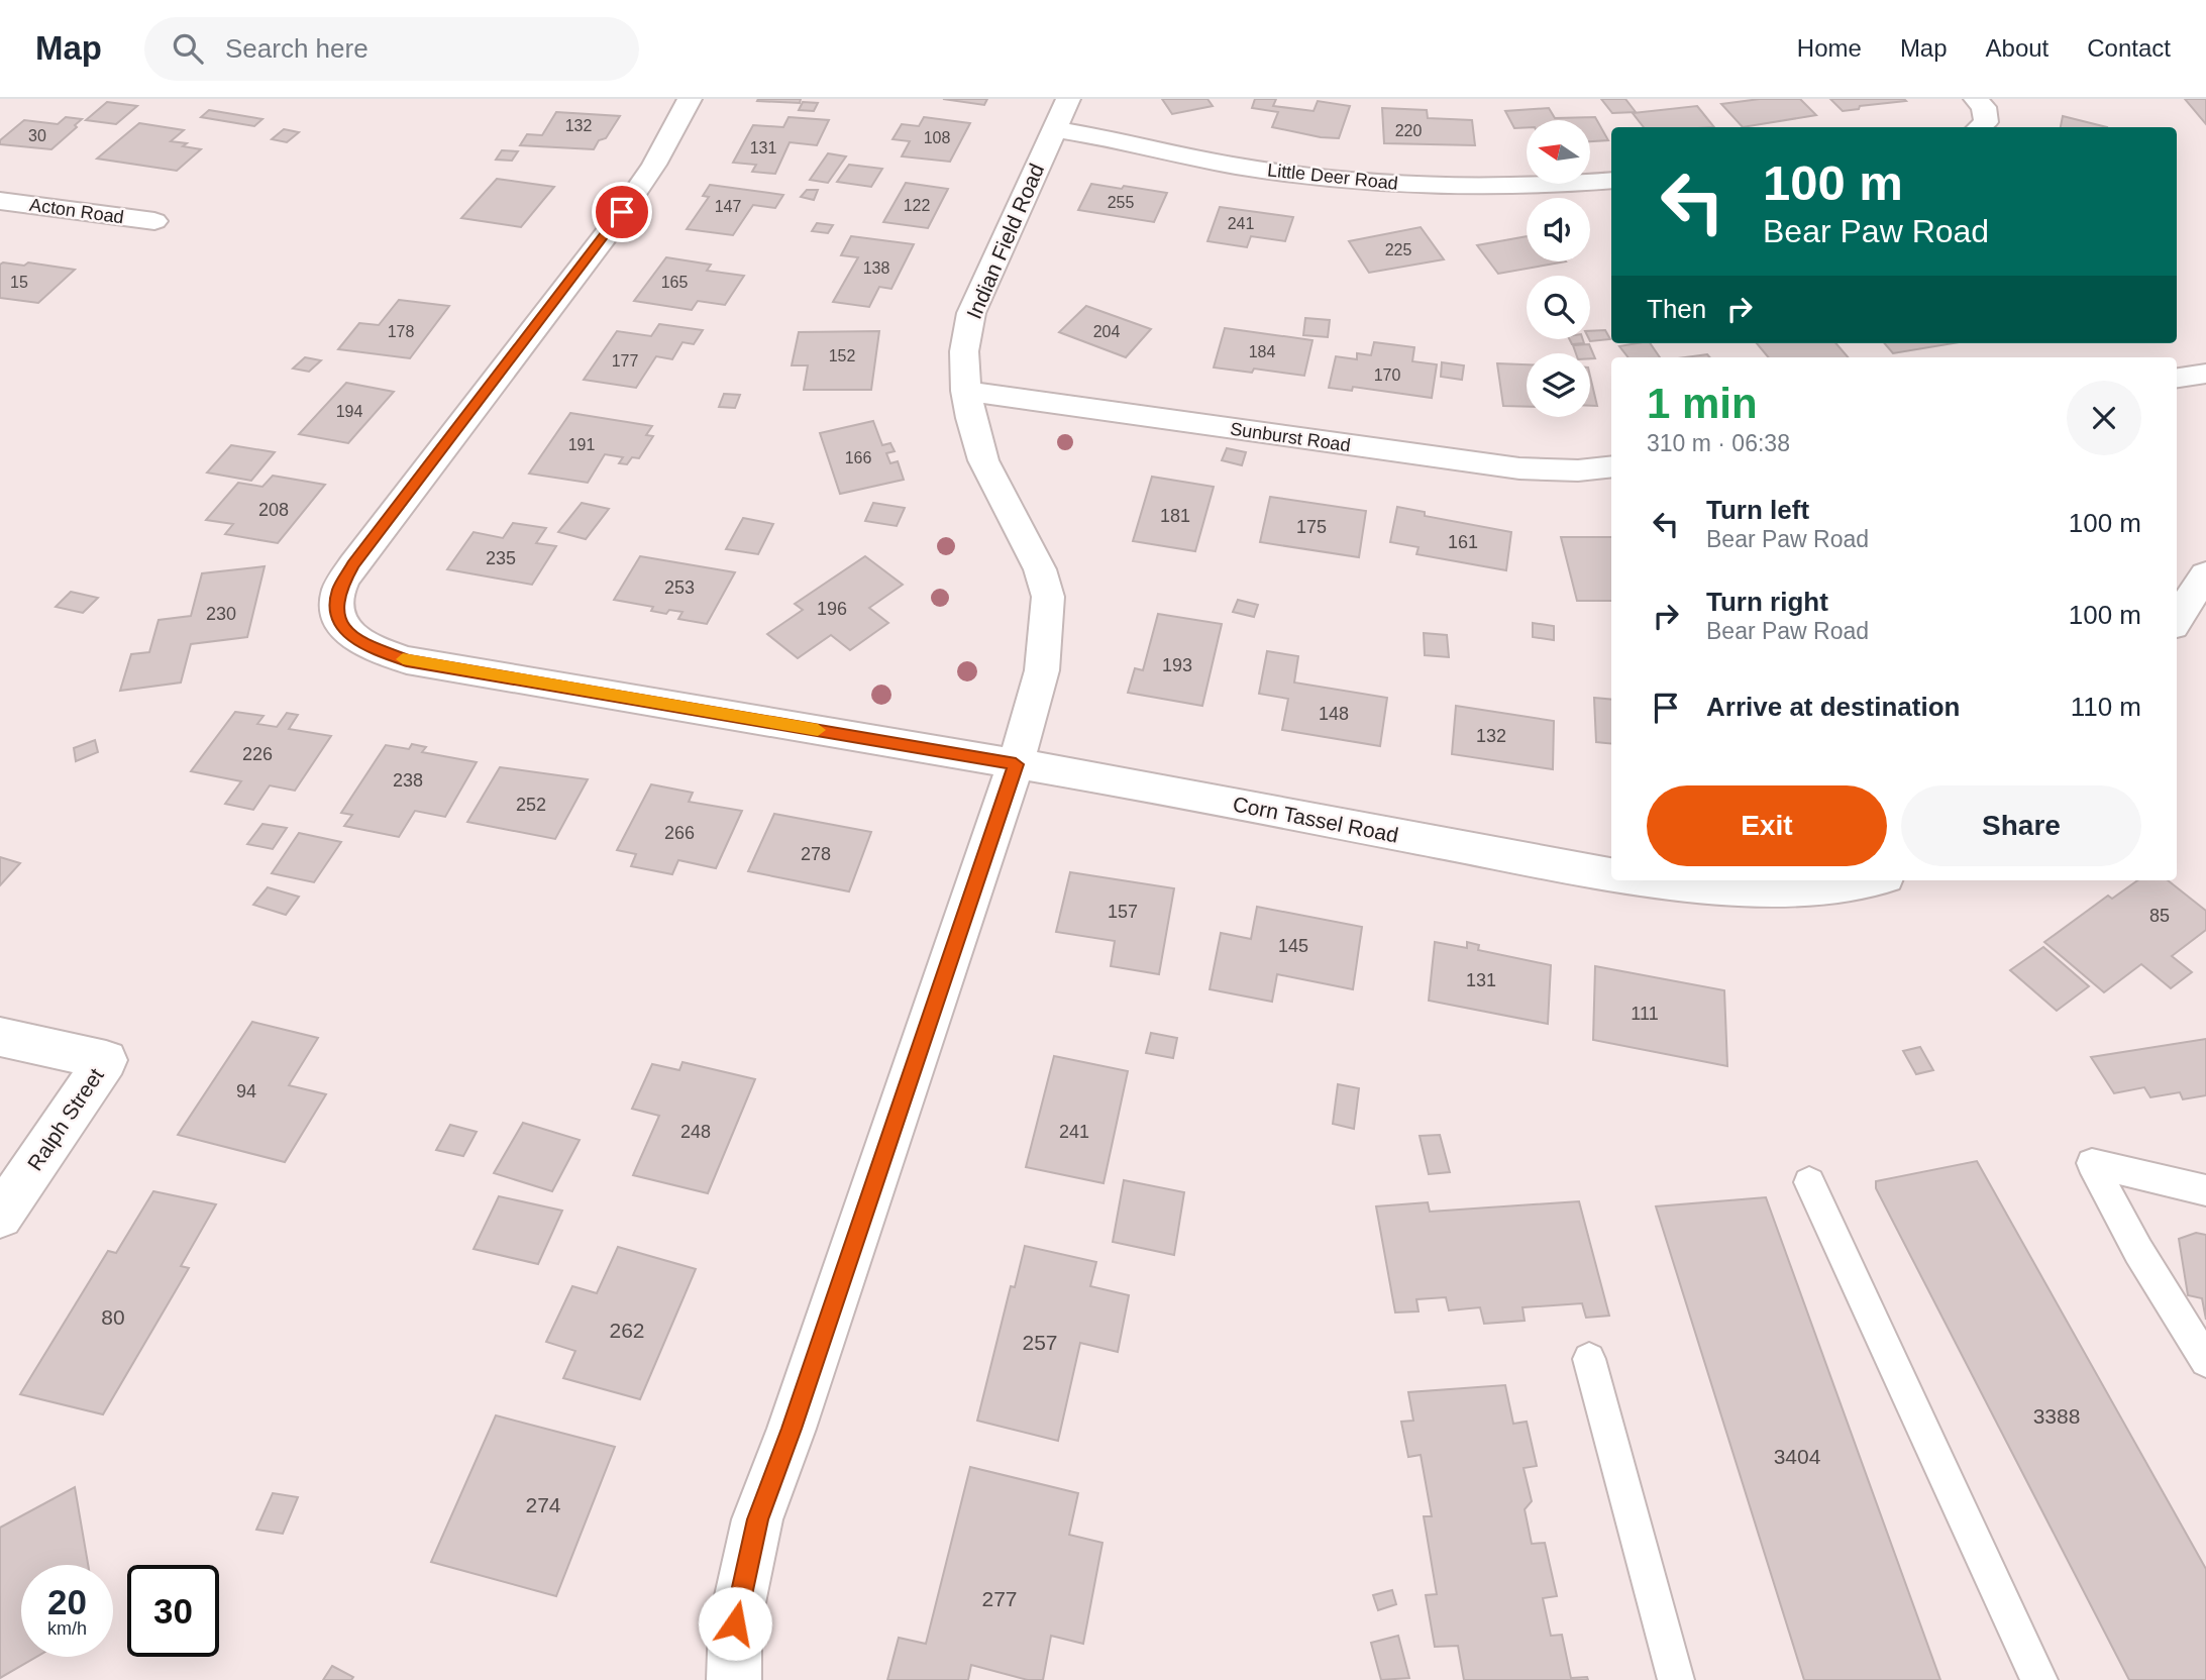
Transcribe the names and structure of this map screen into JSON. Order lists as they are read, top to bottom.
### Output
{
  "streets": {
    "street": [
      "Little Deer Road",
      "Acton Road",
      "Indian Field Road",
      "Sunburst Road",
      "Corn Tassel Road",
      "Ralph Street"
    ]
  },
  "crossings": [
    ["Little Deer Road", "Indian Field Road"],
    ["Indian Field Road", "Sunburst Road"],
    ["Indian Field Road", "Corn Tassel Road"]
  ],
  "house_numbers": [
    "132",
    "220",
    "30",
    "108",
    "131",
    "255",
    "122",
    "147",
    "241",
    "225",
    "138",
    "15",
    "165",
    "178",
    "204",
    "184",
    "152",
    "177",
    "170",
    "194",
    "191",
    "166",
    "208",
    "181",
    "175",
    "161",
    "235",
    "253",
    "196",
    "230",
    "193",
    "148",
    "132",
    "226",
    "238",
    "252",
    "266",
    "278",
    "157",
    "85",
    "145",
    "131",
    "111",
    "94",
    "248",
    "241",
    "80",
    "262",
    "257",
    "3388",
    "3404",
    "274",
    "277"
  ],
  "north": "left",
  "page": {
    "header": "Map",
    "search": "Search here",
    "nav": [
      "Home",
      "Map",
      "About",
      "Contact"
    ],
    "turn": ["100 m", "Bear Paw Road"],
    "then": "Then",
    "heading": ["1 min", "310 m · 06:38"],
    "list": [
      {
        "name": "Turn left",
        "note": "Bear Paw Road",
        "value": "100 m"
      },
      {
        "name": "Turn right",
        "note": "Bear Paw Road",
        "value": "100 m"
      },
      {
        "name": "Arrive at destination",
        "value": "110 m"
      }
    ],
    "buttons": ["Exit", "Share"],
    "speed": "20 km/h",
    "limit": "30"
  }
}
